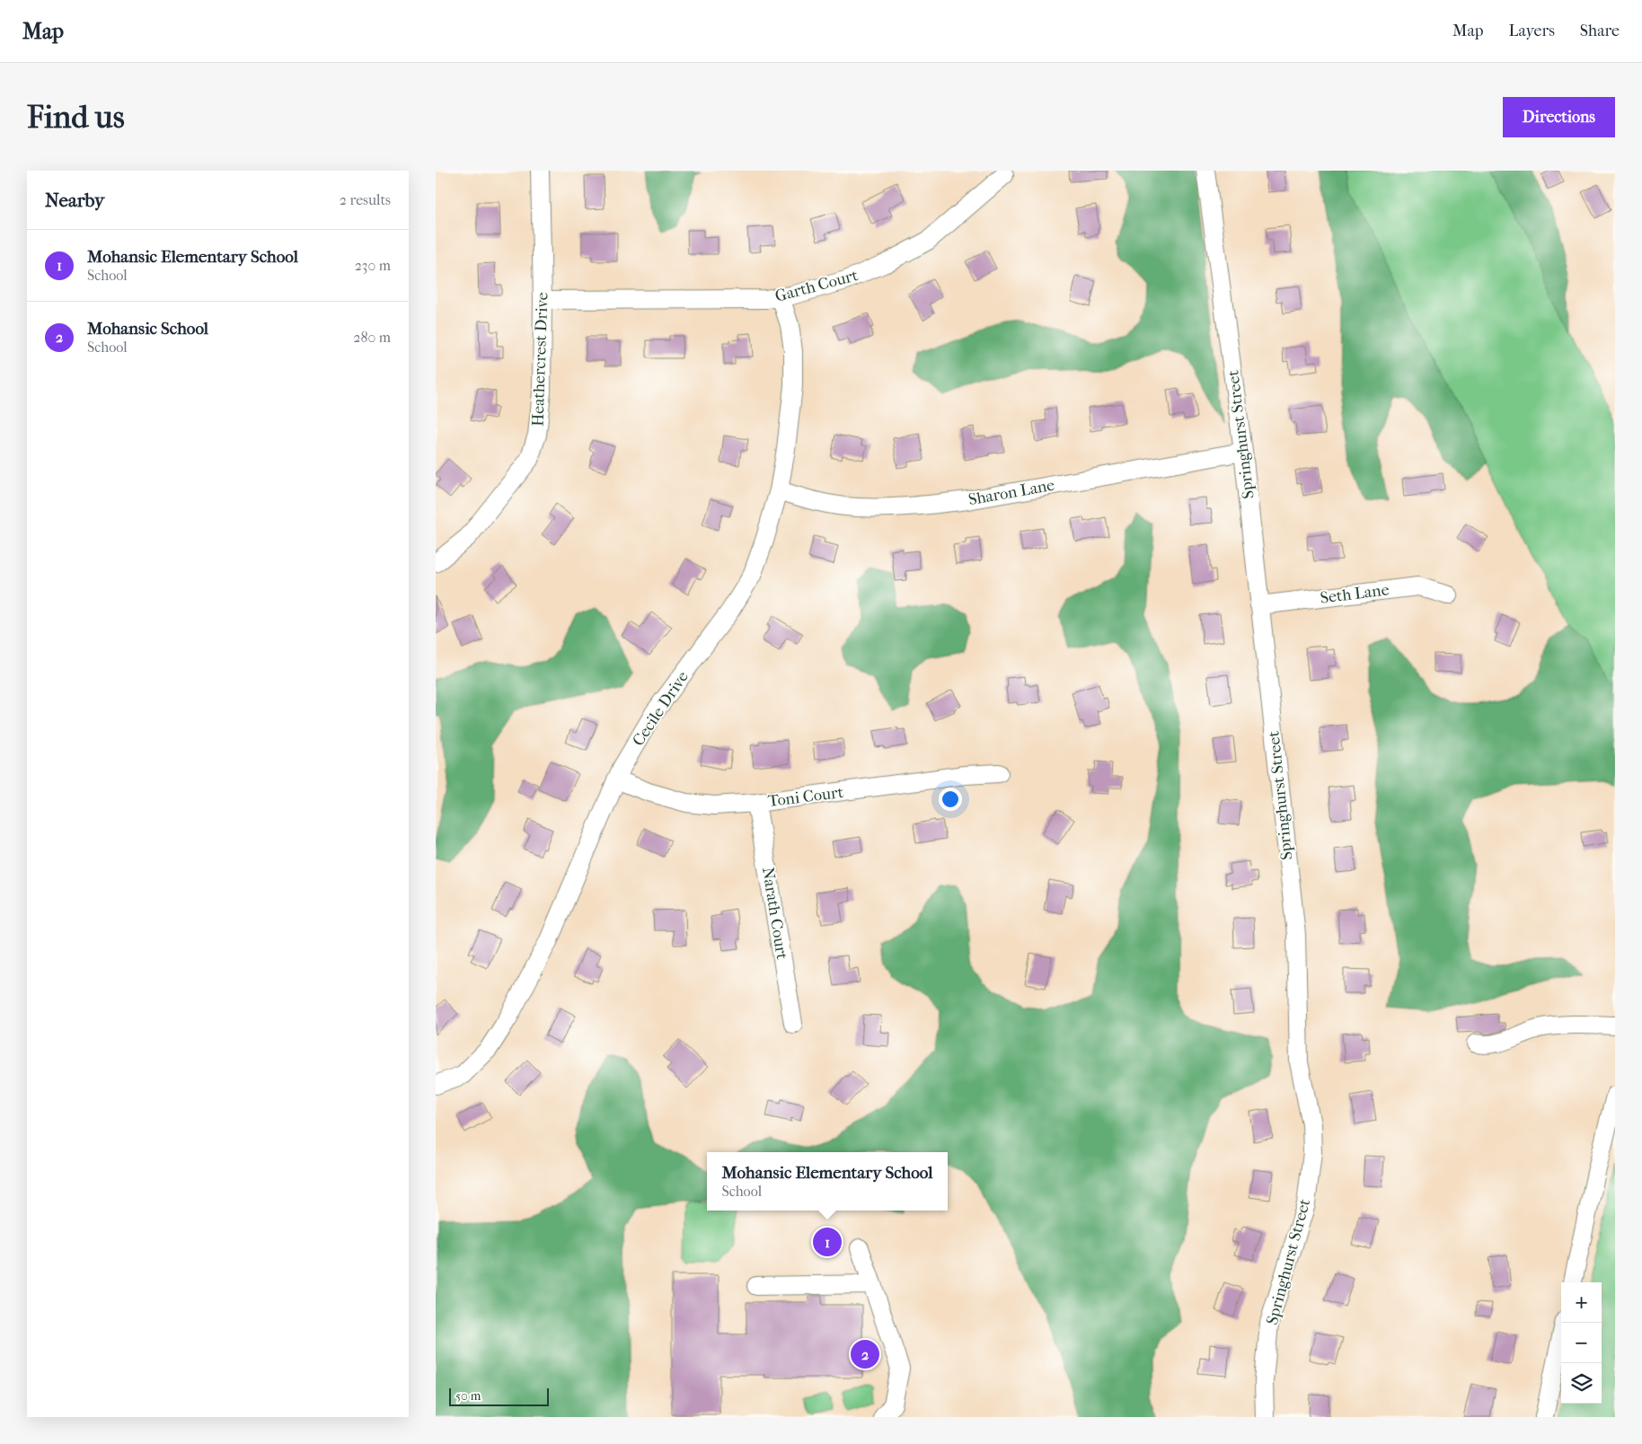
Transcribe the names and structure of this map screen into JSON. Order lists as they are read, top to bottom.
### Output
{
  "streets": {
    "street": [
      "Garth Court",
      "Heathercrest Drive",
      "Springhurst Street",
      "Sharon Lane",
      "Seth Lane",
      "Cecile Drive",
      "Toni Court",
      "Narath Court"
    ]
  },
  "crossings": [
    ["Garth Court", "Heathercrest Drive"],
    ["Garth Court", "Cecile Drive"],
    ["Springhurst Street", "Sharon Lane"],
    ["Springhurst Street", "Seth Lane"],
    ["Sharon Lane", "Cecile Drive"],
    ["Cecile Drive", "Toni Court"],
    ["Toni Court", "Narath Court"]
  ],
  "scale_bar": "50 m",
  "page": {
    "header": "Map",
    "nav": ["Map", "Layers", "Share"],
    "buttons": "Directions",
    "title": "Find us",
    "heading": ["Nearby", "2 results"],
    "list": [
      {
        "mark": "1",
        "name": "Mohansic Elementary School",
        "note": "School",
        "value": "230 m"
      },
      {
        "mark": "2",
        "name": "Mohansic School",
        "note": "School",
        "value": "280 m"
      }
    ],
    "popup": ["Mohansic Elementary School", "School"],
    "pins": ["1", "2"],
    "map_buttons": ["+", "−"],
    "scale": "50 m"
  }
}
